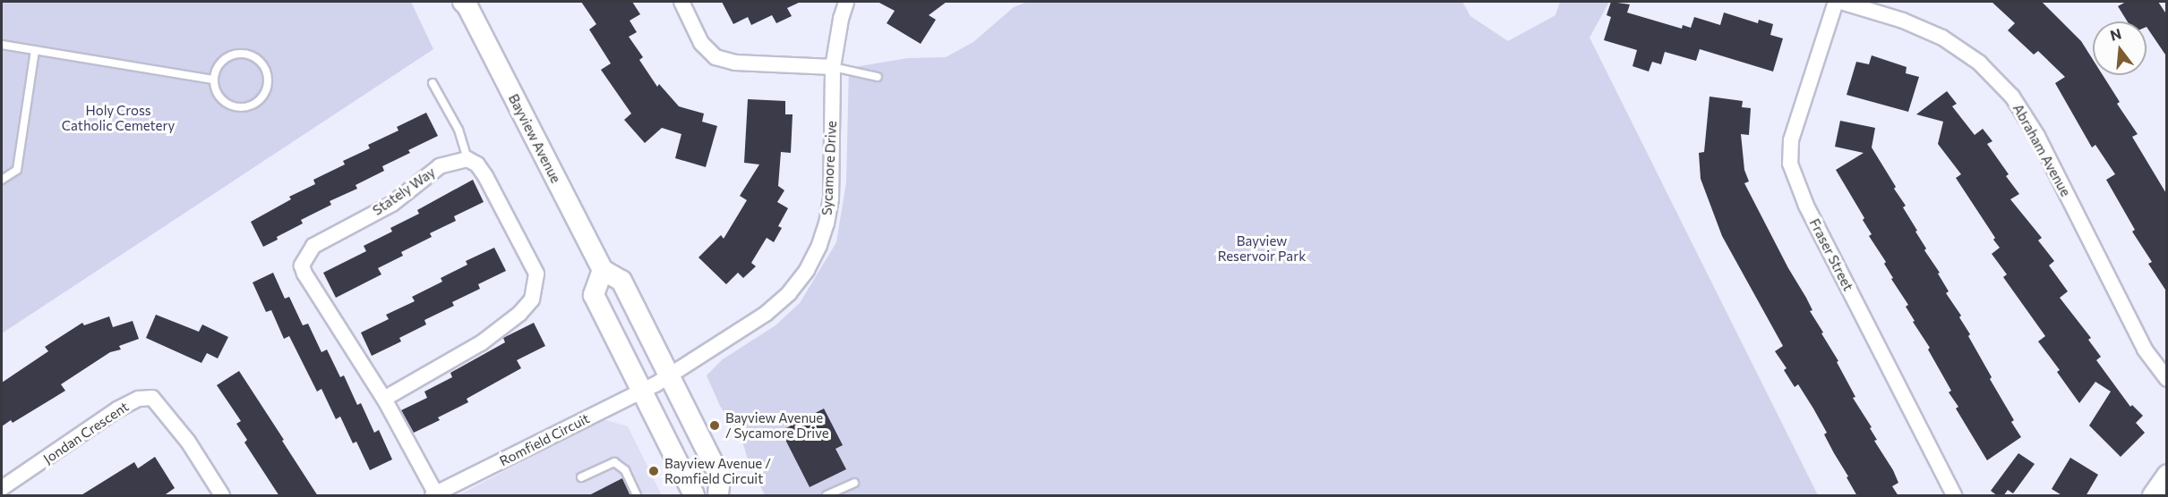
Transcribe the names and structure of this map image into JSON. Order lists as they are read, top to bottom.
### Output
{
  "streets": {
    "main road": ["Bayview Avenue"],
    "street": [
      "Abraham Avenue",
      "Sycamore Drive",
      "Stately Way",
      "Fraser Street",
      "Jondan Crescent",
      "Romfield Circuit"
    ]
  },
  "crossings": [
    ["Bayview Avenue", "Sycamore Drive"],
    ["Bayview Avenue", "Romfield Circuit"],
    ["Sycamore Drive", "Romfield Circuit"],
    ["Stately Way", "Romfield Circuit"]
  ],
  "parks": ["Holy Cross Catholic Cemetery", "Bayview Reservoir Park"],
  "places": ["Bayview Avenue / Sycamore Drive", "Bayview Avenue / Romfield Circuit"],
  "north": "top"
}
